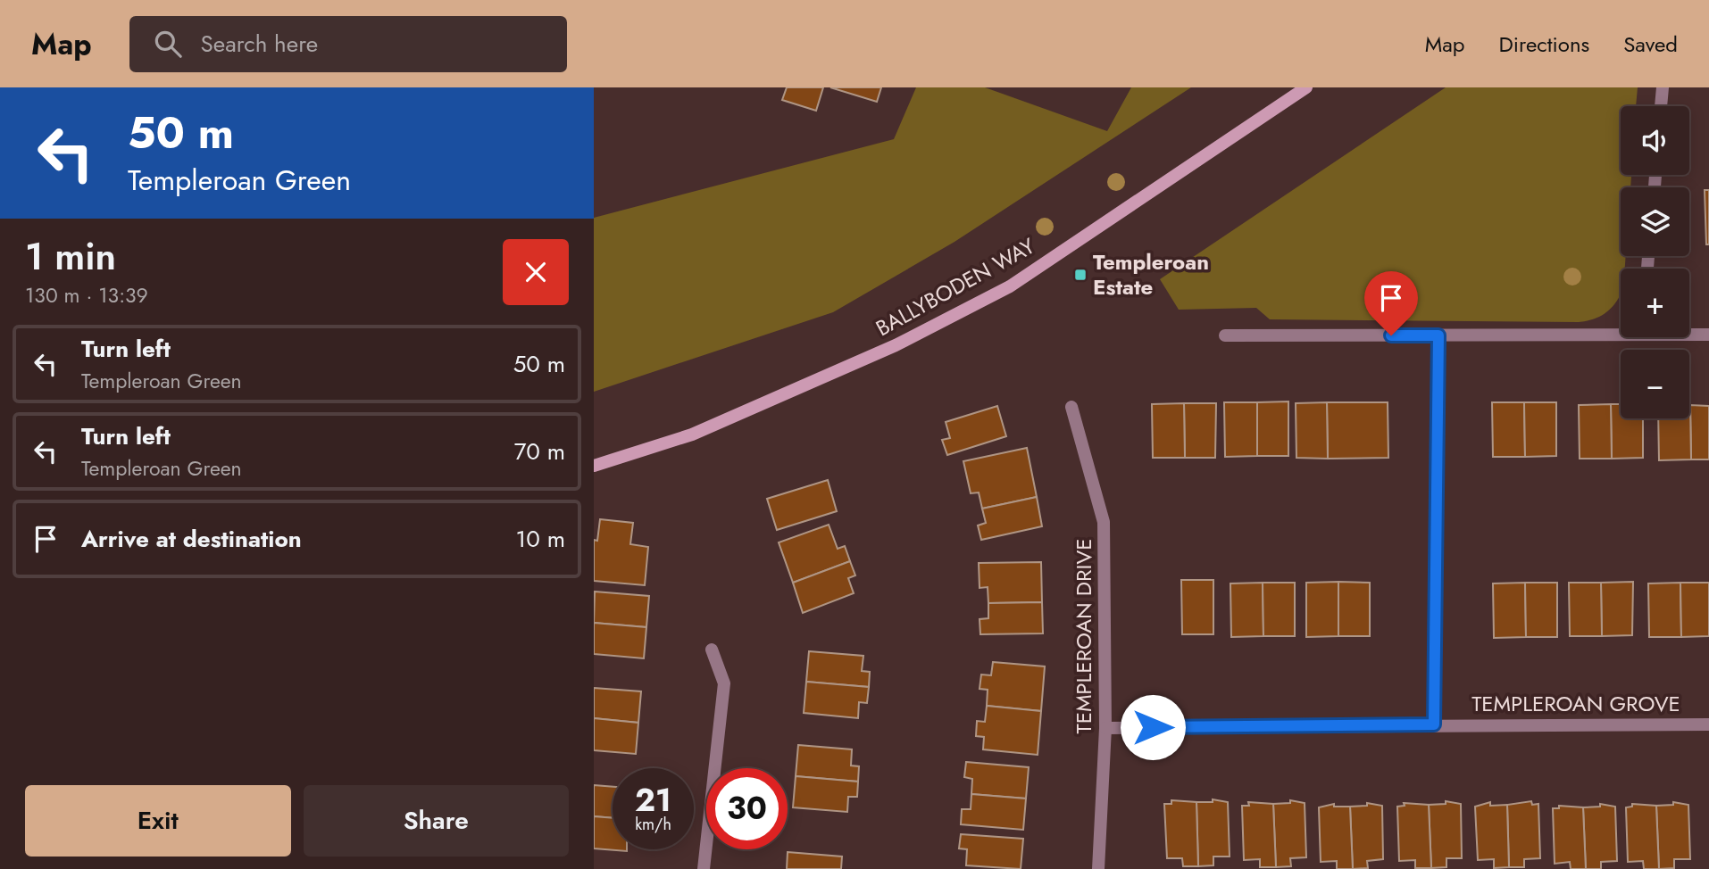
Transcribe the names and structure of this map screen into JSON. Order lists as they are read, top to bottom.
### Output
{
  "streets": {
    "main road": ["BALLYBODEN WAY"],
    "street": ["TEMPLEROAN DRIVE", "TEMPLEROAN GROVE"]
  },
  "crossings": [
    ["TEMPLEROAN DRIVE", "TEMPLEROAN GROVE"]
  ],
  "places": {
    "transit": ["Templeroan Estate"]
  },
  "page": {
    "header": "Map",
    "search": "Search here",
    "nav": ["Map", "Directions", "Saved"],
    "turn": ["50 m", "Templeroan Green"],
    "map_buttons": ["+", "−"],
    "heading": ["1 min", "130 m · 13:39"],
    "list": [
      {
        "name": "Turn left",
        "note": "Templeroan Green",
        "value": "50 m"
      },
      {
        "name": "Turn left",
        "note": "Templeroan Green",
        "value": "70 m"
      },
      {
        "name": "Arrive at destination",
        "value": "10 m"
      }
    ],
    "speed": "21 km/h",
    "limit": "30",
    "buttons": ["Exit", "Share"]
  }
}
